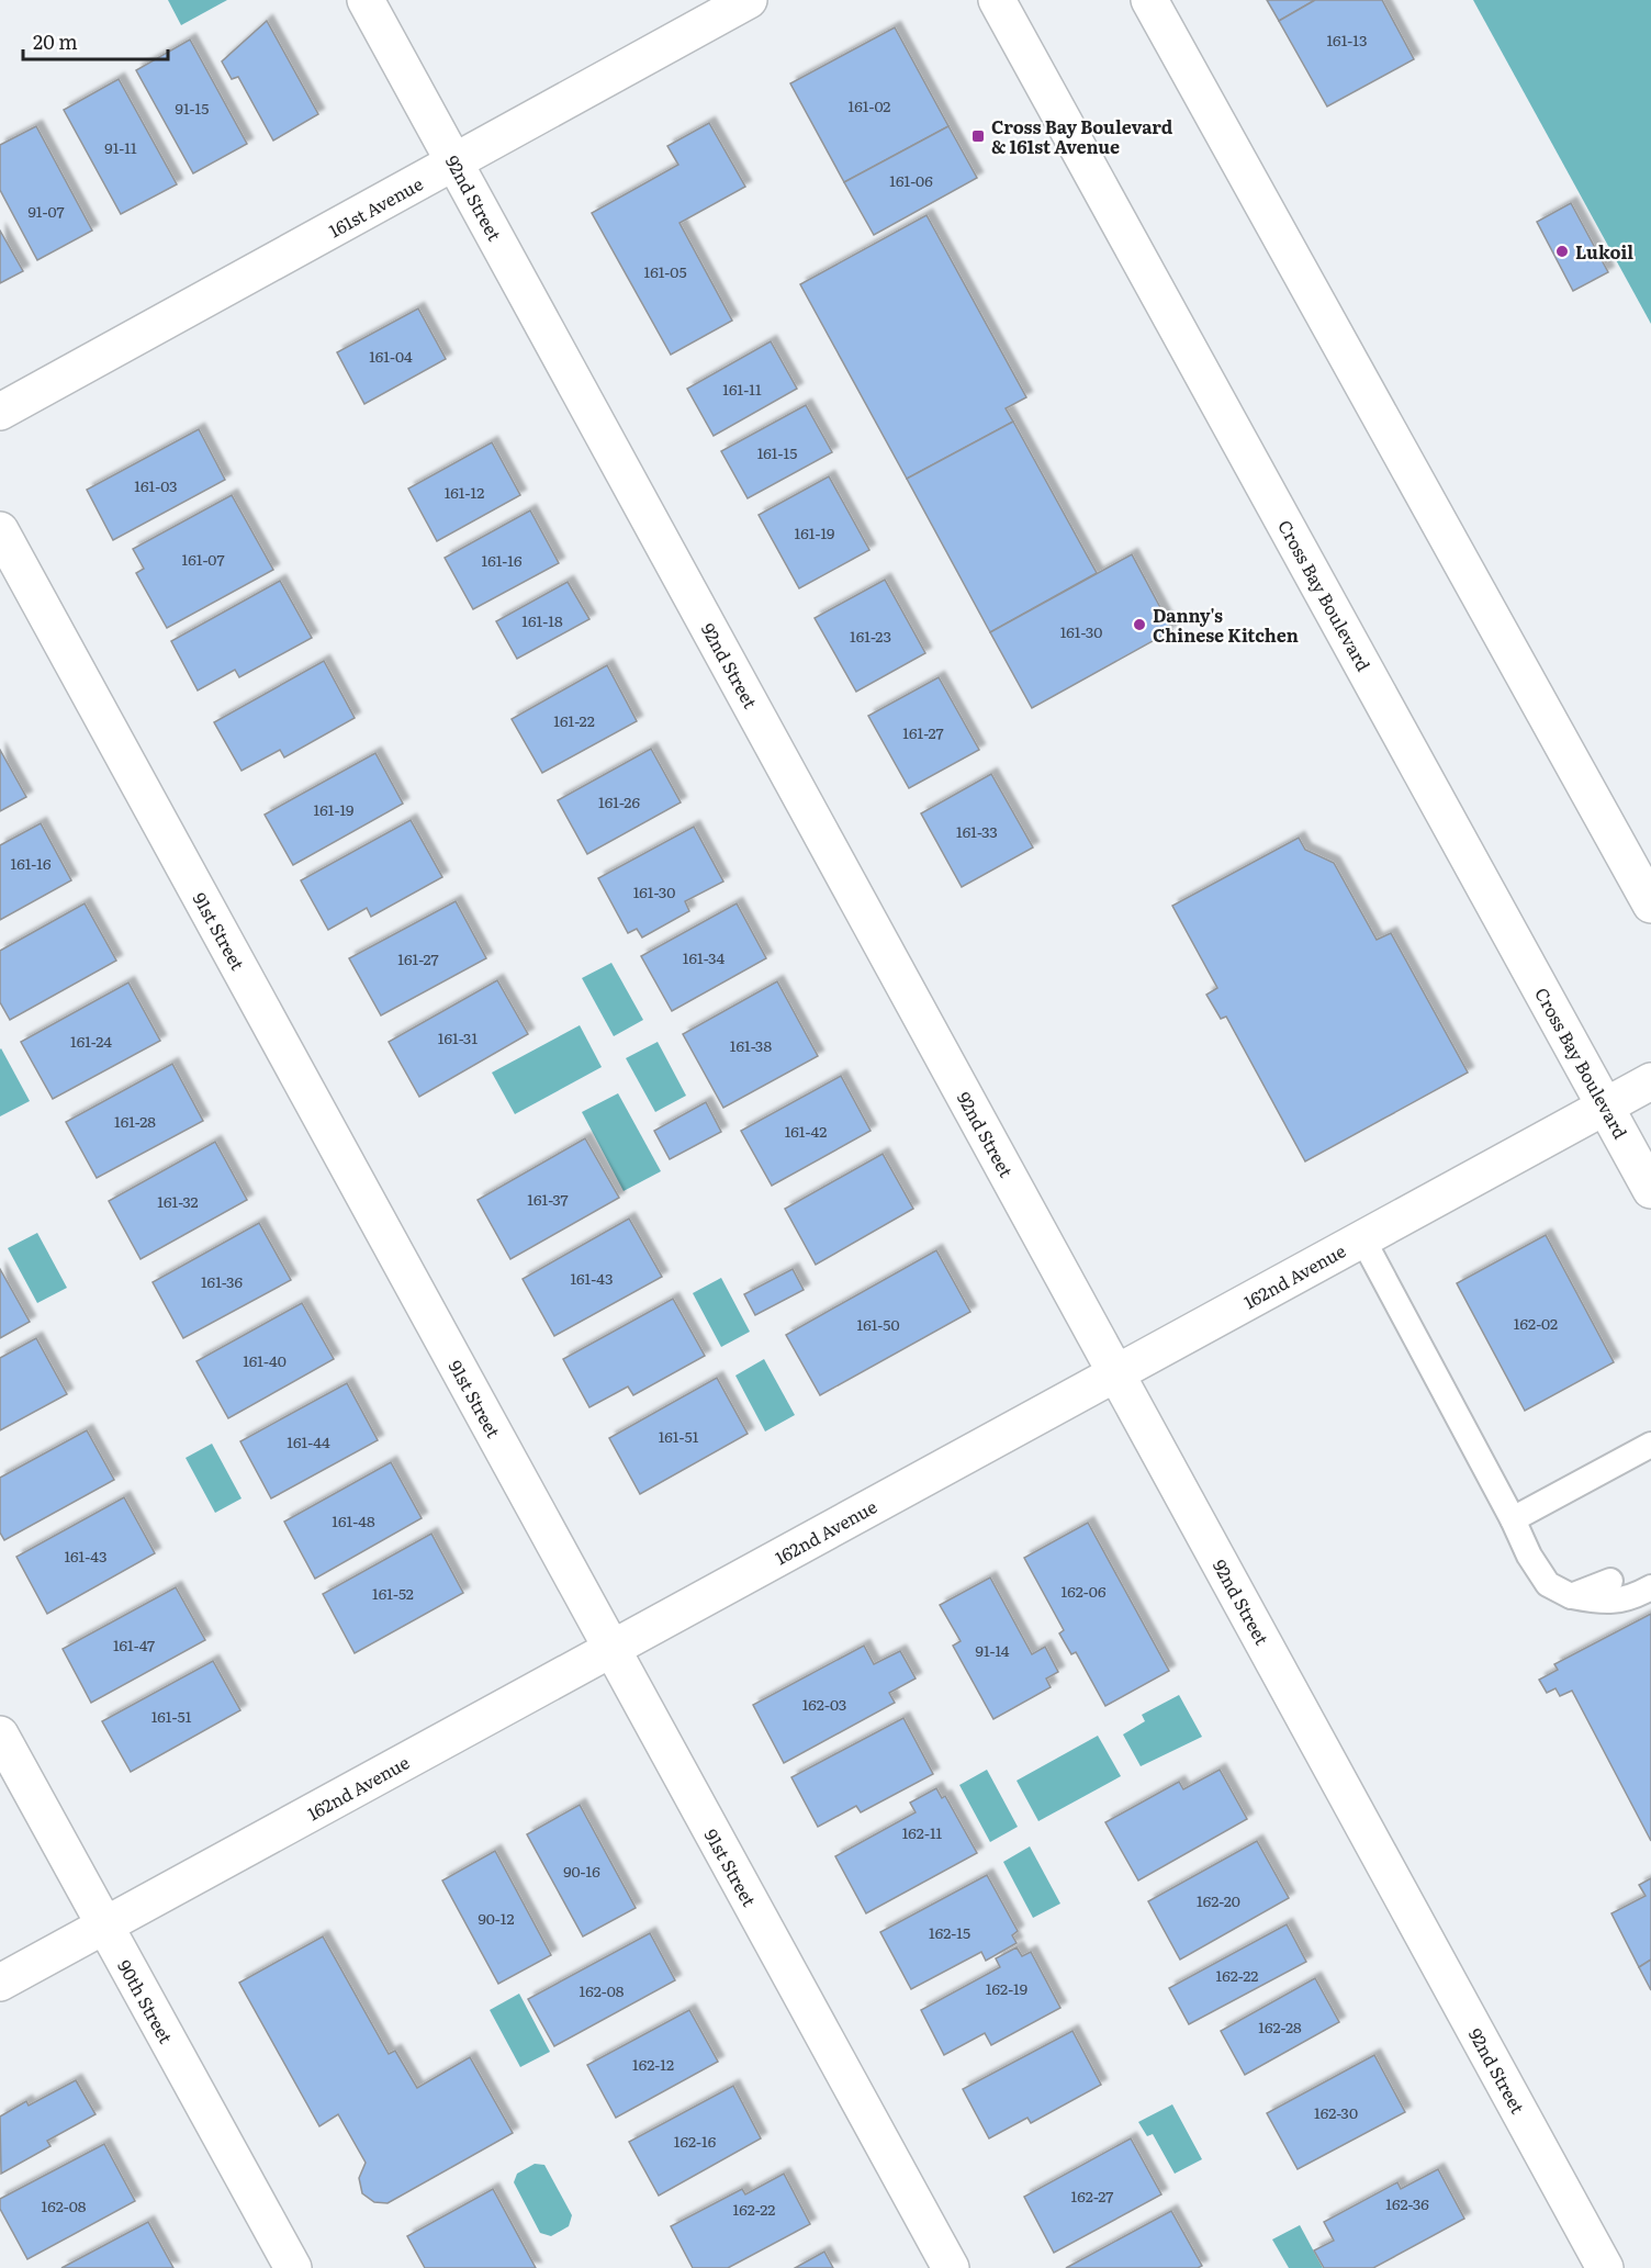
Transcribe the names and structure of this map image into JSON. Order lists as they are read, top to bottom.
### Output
{
  "streets": {
    "street": [
      "92nd Street",
      "161st Avenue",
      "Cross Bay Boulevard",
      "91st Street",
      "162nd Avenue",
      "90th Street"
    ]
  },
  "crossings": [
    ["92nd Street", "161st Avenue"],
    ["92nd Street", "162nd Avenue"],
    ["Cross Bay Boulevard", "162nd Avenue"],
    ["91st Street", "162nd Avenue"],
    ["162nd Avenue", "90th Street"]
  ],
  "places": {
    "transit": ["Cross Bay Boulevard & 161st Avenue"],
    "other": ["Lukoil", "Danny's Chinese Kitchen"]
  },
  "house_numbers": [
    "161-13",
    "161-02",
    "91-15",
    "91-11",
    "161-06",
    "91-07",
    "161-05",
    "161-04",
    "161-11",
    "161-15",
    "161-03",
    "161-12",
    "161-19",
    "161-07",
    "161-16",
    "161-18",
    "161-30",
    "161-23",
    "161-22",
    "161-27",
    "161-26",
    "161-19",
    "161-33",
    "161-16",
    "161-30",
    "161-34",
    "161-27",
    "161-31",
    "161-24",
    "161-38",
    "161-28",
    "161-42",
    "161-37",
    "161-32",
    "161-43",
    "161-36",
    "162-02",
    "161-50",
    "161-40",
    "161-51",
    "161-44",
    "161-48",
    "161-43",
    "162-06",
    "161-52",
    "161-47",
    "91-14",
    "162-03",
    "161-51",
    "162-11",
    "90-16",
    "162-20",
    "90-12",
    "162-15",
    "162-22",
    "162-19",
    "162-08",
    "162-28",
    "162-12",
    "162-30",
    "162-16",
    "162-27",
    "162-36",
    "162-08",
    "162-22"
  ],
  "scale_bar": "20 m"
}
